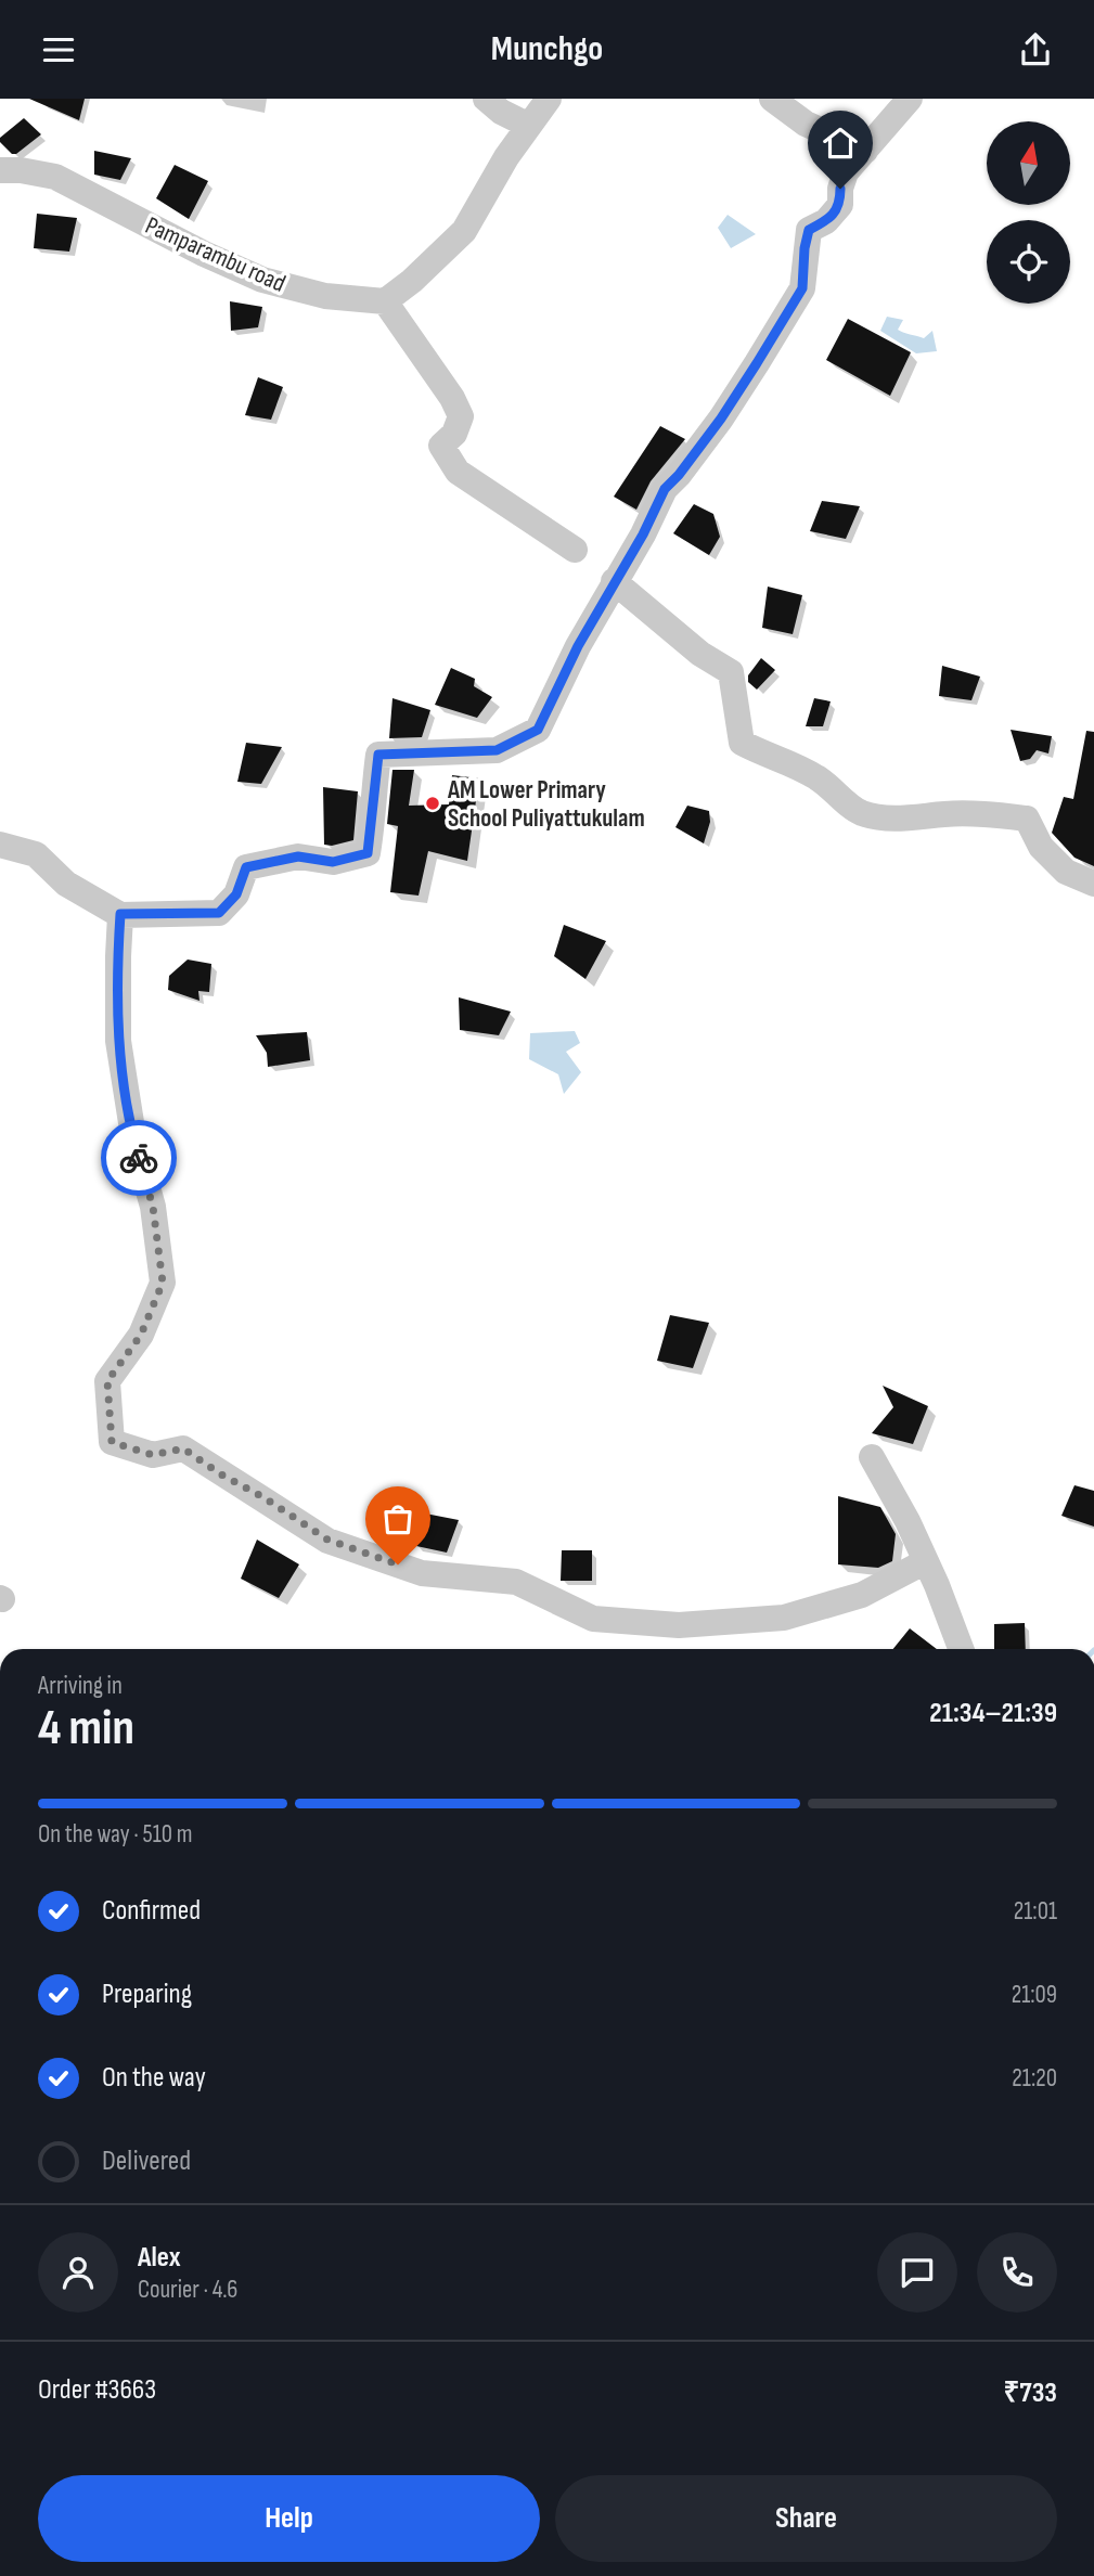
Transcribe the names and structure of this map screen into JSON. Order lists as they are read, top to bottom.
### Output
{
  "streets": {
    "street": ["Pamparambu road"]
  },
  "places": ["AM Lower Primary School Puliyattukulam"],
  "north": "top",
  "page": {
    "header": "Munchgo",
    "heading": ["4 min", "Arriving in", "21:34–21:39"],
    "panel": [
      "Alex",
      "Courier · 4.6",
      "Order #3663",
      "₹733"
    ],
    "bar": "On the way · 510 m",
    "list": [
      ["Confirmed", "21:01"],
      ["Preparing", "21:09"],
      ["On the way", "21:20"],
      "Delivered"
    ],
    "buttons": ["Help", "Share"]
  }
}
